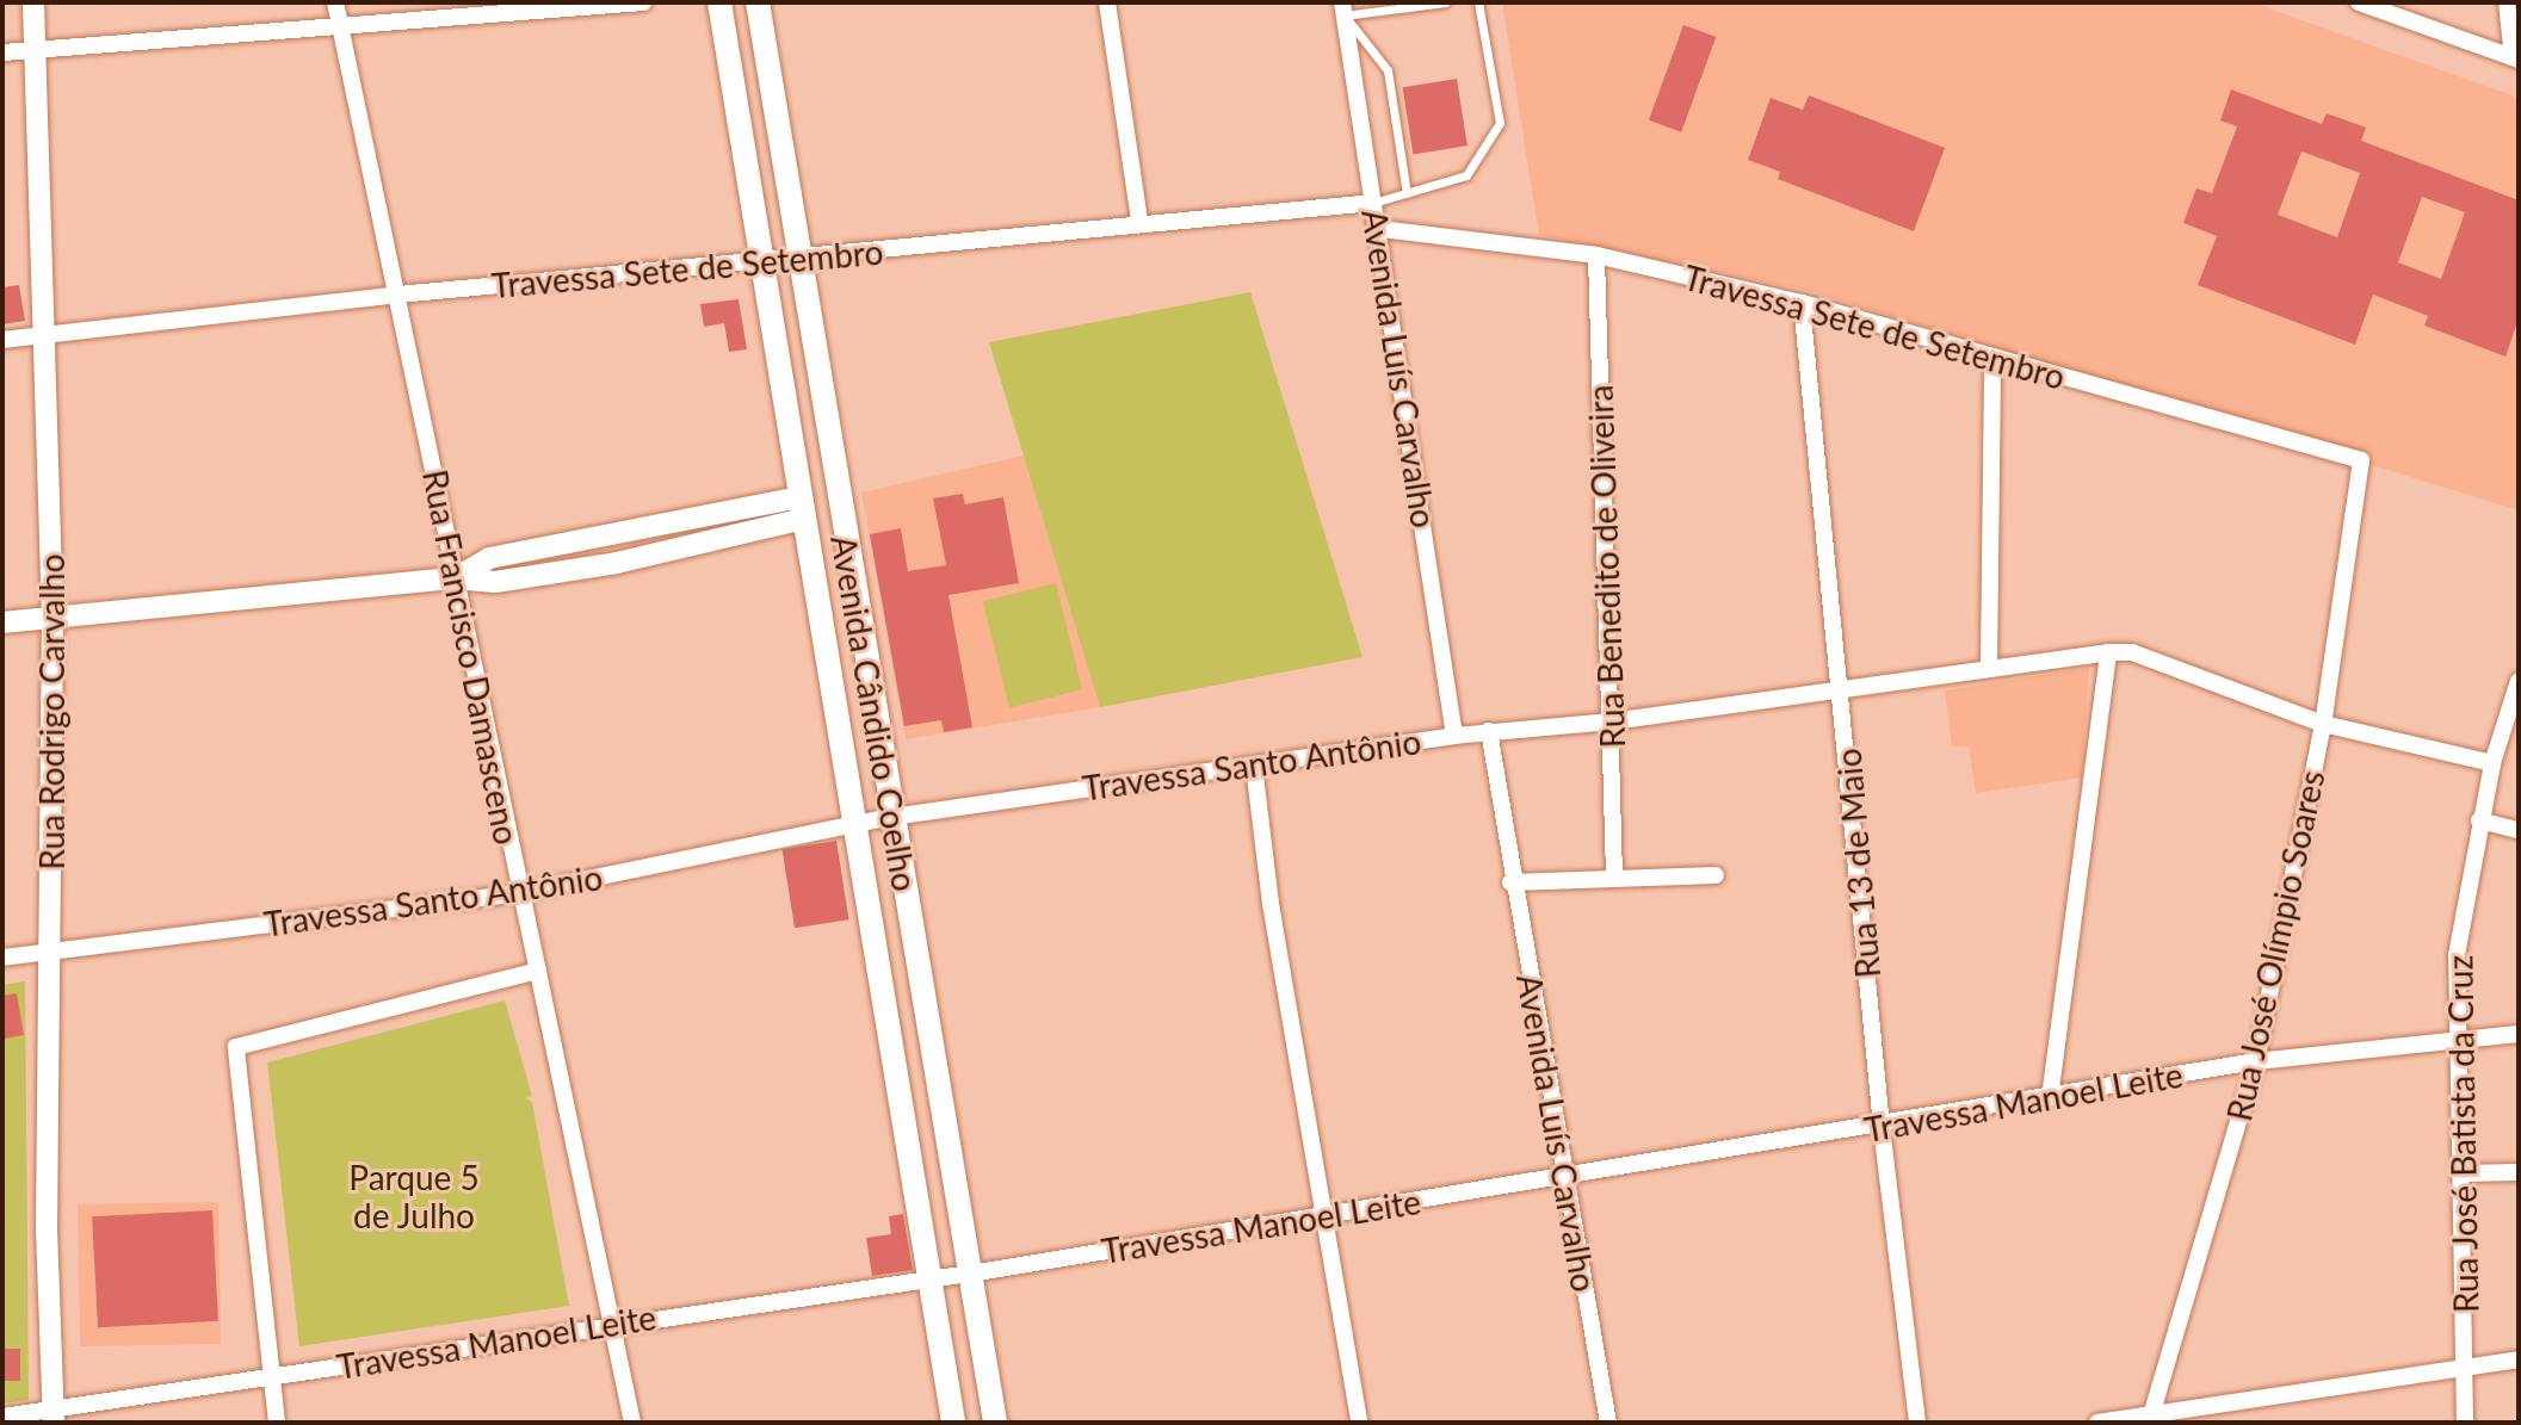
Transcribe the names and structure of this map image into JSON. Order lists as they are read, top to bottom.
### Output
{
  "streets": {
    "main road": ["Avenida Cândido Coelho"],
    "street": [
      "Travessa Sete de Setembro",
      "Avenida Luís Carvalho",
      "Rua Benedito de Oliveira",
      "Rua Francisco Damasceno",
      "Rua Rodrigo Carvalho",
      "Travessa Santo Antônio",
      "Rua 13 de Maio",
      "Rua José Olímpio Soares",
      "Travessa Manoel Leite",
      "Rua José Batista da Cruz"
    ]
  },
  "crossings": [
    ["Travessa Sete de Setembro", "Avenida Luís Carvalho"],
    ["Travessa Sete de Setembro", "Rua Benedito de Oliveira"],
    ["Travessa Sete de Setembro", "Rua Francisco Damasceno"],
    ["Travessa Sete de Setembro", "Rua Rodrigo Carvalho"],
    ["Travessa Sete de Setembro", "Avenida Cândido Coelho"],
    ["Travessa Sete de Setembro", "Rua 13 de Maio"],
    ["Travessa Sete de Setembro", "Rua José Olímpio Soares"],
    ["Avenida Luís Carvalho", "Travessa Santo Antônio"],
    ["Avenida Luís Carvalho", "Travessa Manoel Leite"],
    ["Rua Benedito de Oliveira", "Travessa Santo Antônio"],
    ["Rua Francisco Damasceno", "Travessa Santo Antônio"],
    ["Rua Francisco Damasceno", "Travessa Manoel Leite"],
    ["Rua Rodrigo Carvalho", "Travessa Santo Antônio"],
    ["Rua Rodrigo Carvalho", "Travessa Manoel Leite"],
    ["Avenida Cândido Coelho", "Travessa Santo Antônio"],
    ["Avenida Cândido Coelho", "Travessa Manoel Leite"],
    ["Travessa Santo Antônio", "Rua 13 de Maio"],
    ["Travessa Santo Antônio", "Rua José Olímpio Soares"],
    ["Travessa Santo Antônio", "Rua José Batista da Cruz"],
    ["Rua 13 de Maio", "Travessa Manoel Leite"],
    ["Rua José Olímpio Soares", "Travessa Manoel Leite"],
    ["Travessa Manoel Leite", "Rua José Batista da Cruz"]
  ],
  "parks": ["Parque 5 de Julho"]
}
